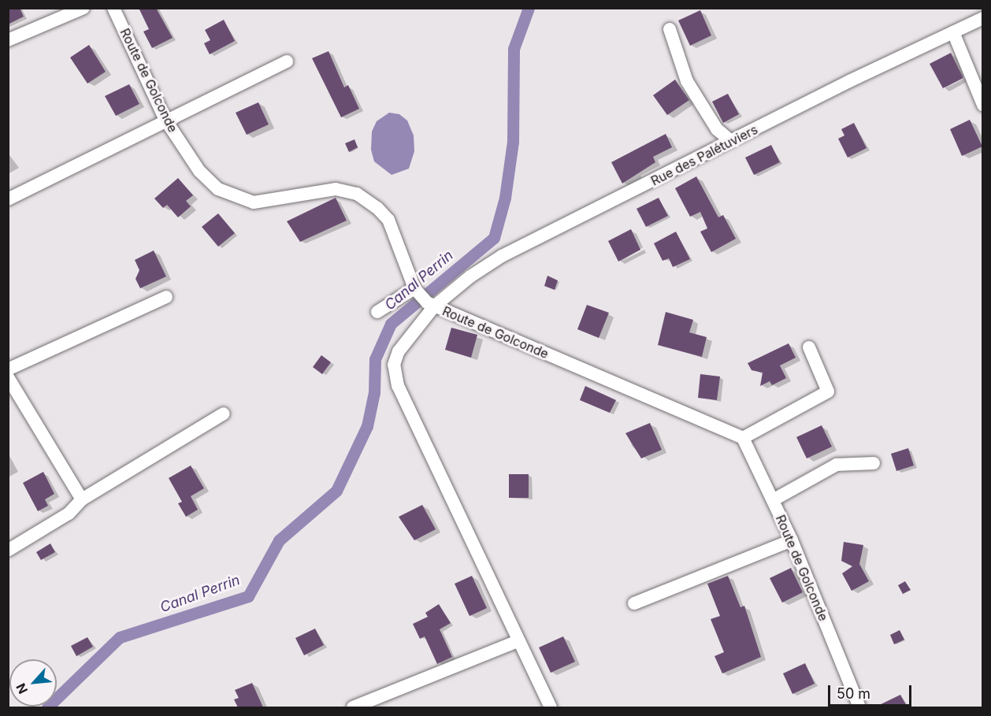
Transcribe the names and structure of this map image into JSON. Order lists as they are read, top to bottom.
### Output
{
  "streets": {
    "street": ["Route de Golconde", "Rue des Palétuviers"]
  },
  "crossings": [
    ["Route de Golconde", "Rue des Palétuviers"]
  ],
  "water": ["Canal Perrin"],
  "scale_bar": "50 m",
  "north": "bottom left"
}
